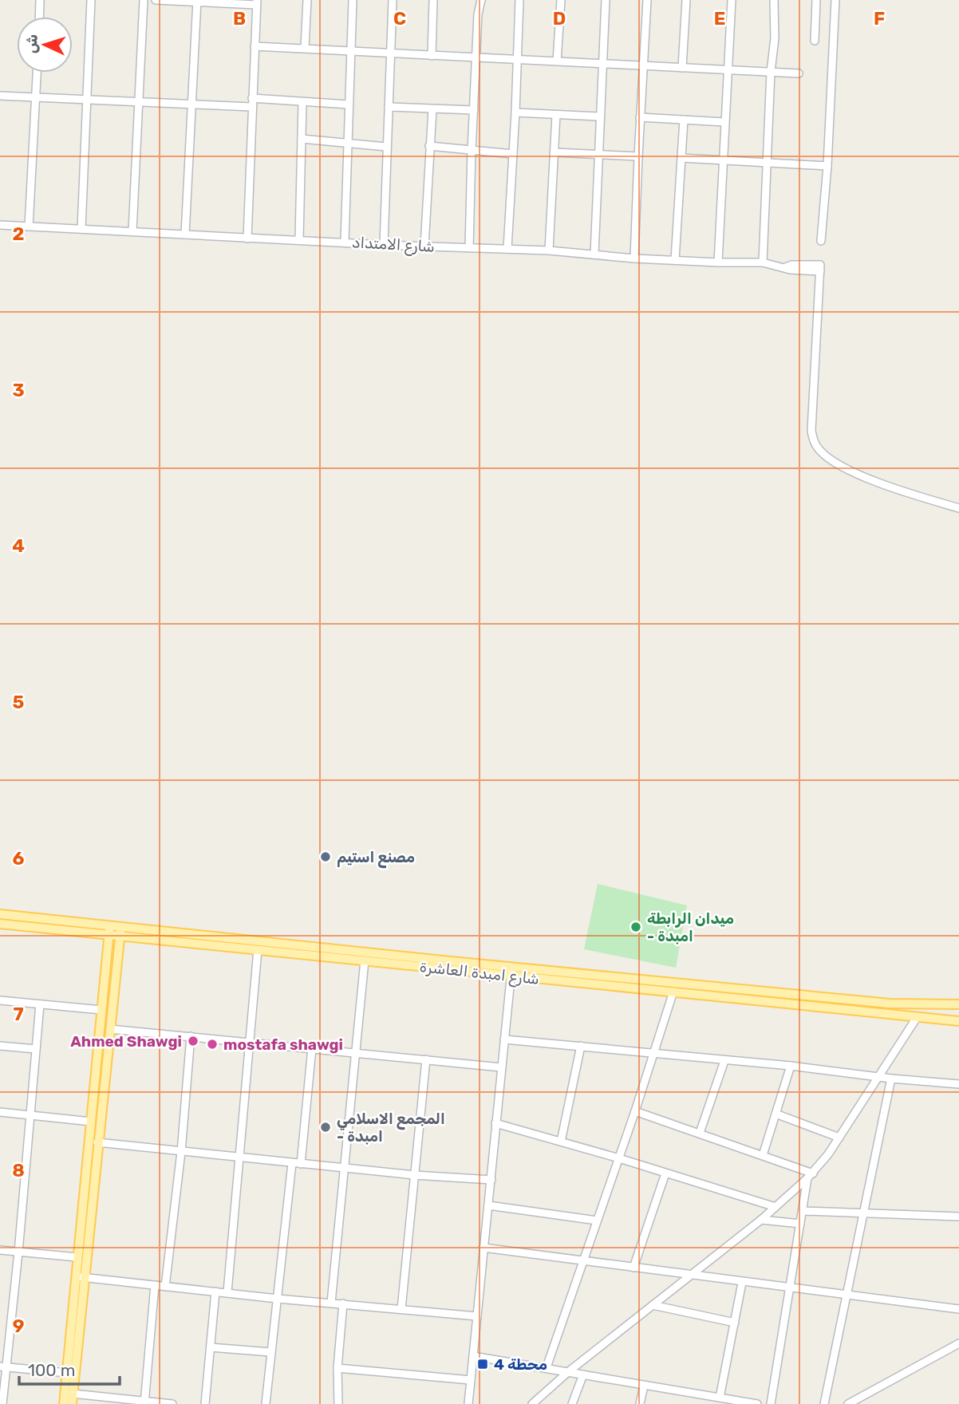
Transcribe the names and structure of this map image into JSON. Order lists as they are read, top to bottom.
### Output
{
  "streets": {
    "main road": ["شارع امبدة العاشرة"],
    "street": ["شارع الامتداد"]
  },
  "places": {
    "other": [
      "مصنع استيم",
      "ميدان الرابطة - امبدة",
      "Ahmed Shawgi",
      "mostafa shawgi",
      "المجمع الاسلامي - امبدة"
    ],
    "transit": ["محطة 4"]
  },
  "scale_bar": "100 m",
  "north": "left",
  "grid": {
    "columns": [
      "B",
      "C",
      "D",
      "E",
      "F"
    ],
    "rows": [
      "2",
      "3",
      "4",
      "5",
      "6",
      "7",
      "8",
      "9"
    ]
  }
}
